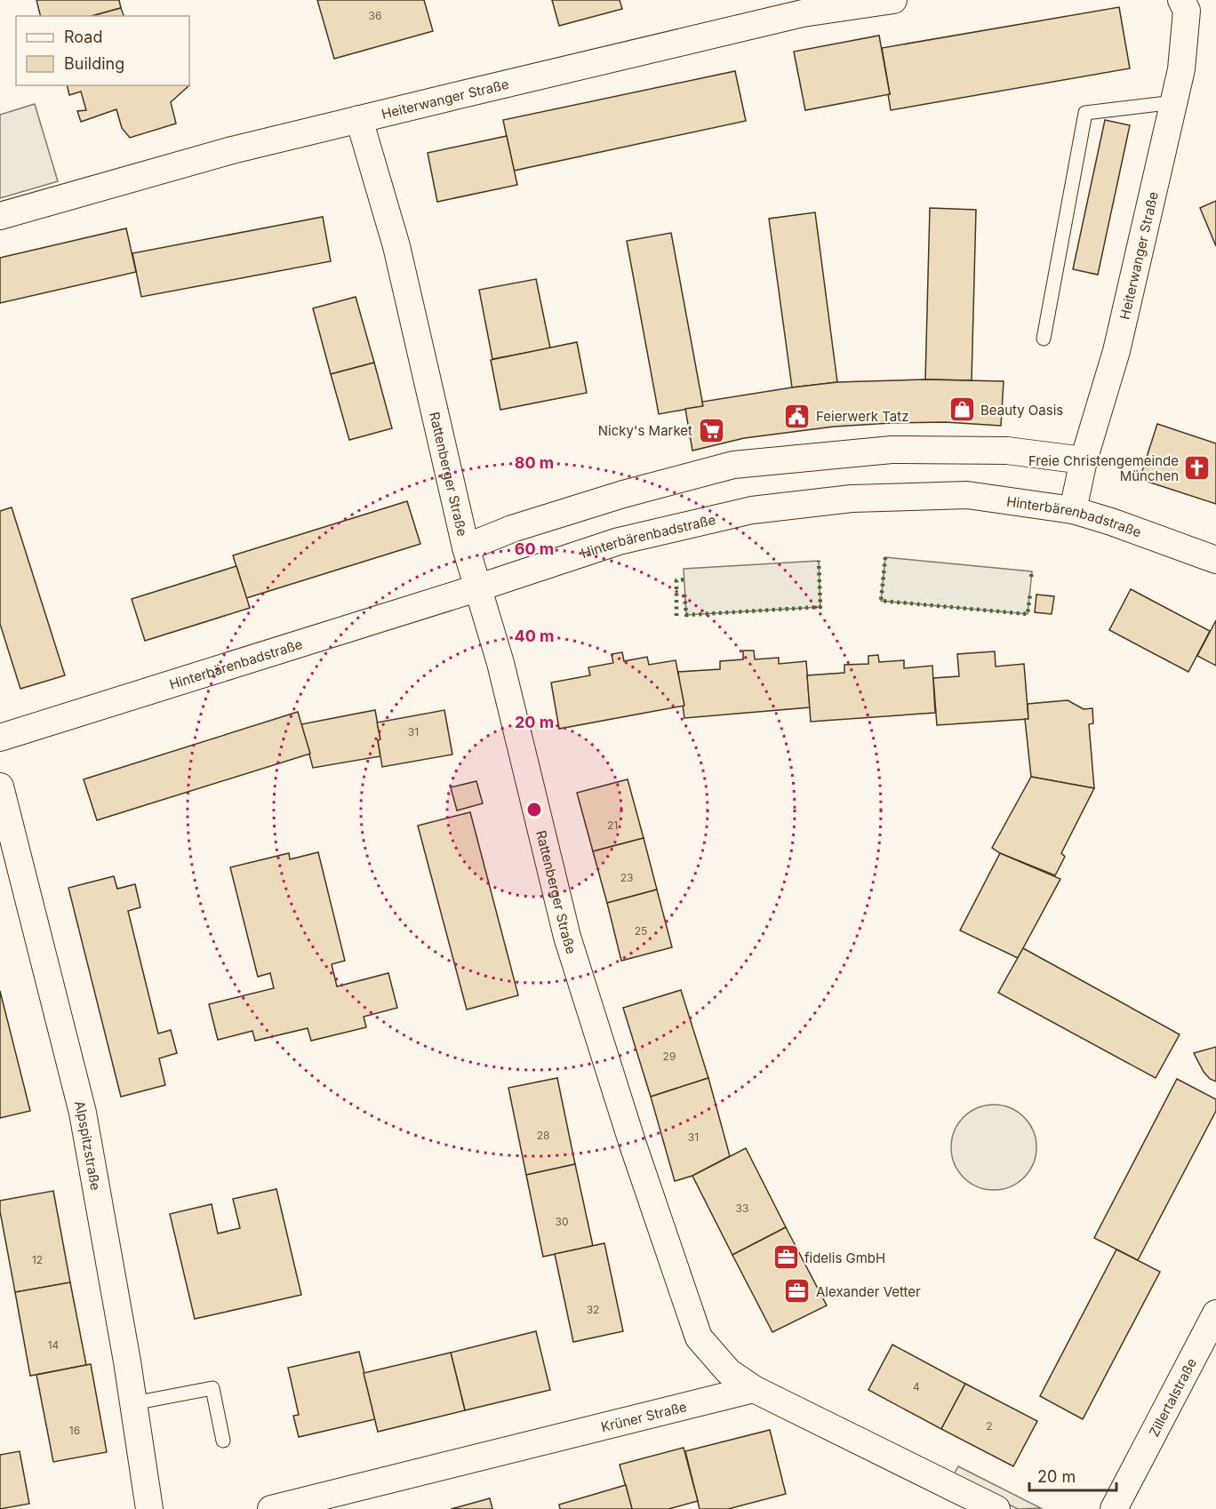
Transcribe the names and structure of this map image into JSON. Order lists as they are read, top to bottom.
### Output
{
  "streets": {
    "street": [
      "Heiterwanger Straße",
      "Rattenberger Straße",
      "Hinterbärenbadstraße",
      "Alpspitzstraße",
      "Zillertalstraße",
      "Krüner Straße"
    ]
  },
  "crossings": [
    ["Heiterwanger Straße", "Rattenberger Straße"],
    ["Heiterwanger Straße", "Hinterbärenbadstraße"],
    ["Rattenberger Straße", "Hinterbärenbadstraße"],
    ["Rattenberger Straße", "Krüner Straße"]
  ],
  "places": {
    "shop": ["Beauty Oasis"],
    "public building": ["Feierwerk Tatz"],
    "supermarket": ["Nicky's Market"],
    "church": ["Freie Christengemeinde München"],
    "office": ["fidelis GmbH", "Alexander Vetter"]
  },
  "house_numbers": [
    "36",
    "31",
    "21",
    "23",
    "25",
    "29",
    "28",
    "31",
    "33",
    "30",
    "12",
    "32",
    "14",
    "4",
    "2",
    "16"
  ],
  "legend": ["Road", "Building"],
  "scale_bar": "20 m",
  "rings": [
    "80 m",
    "60 m",
    "40 m",
    "20 m"
  ]
}
